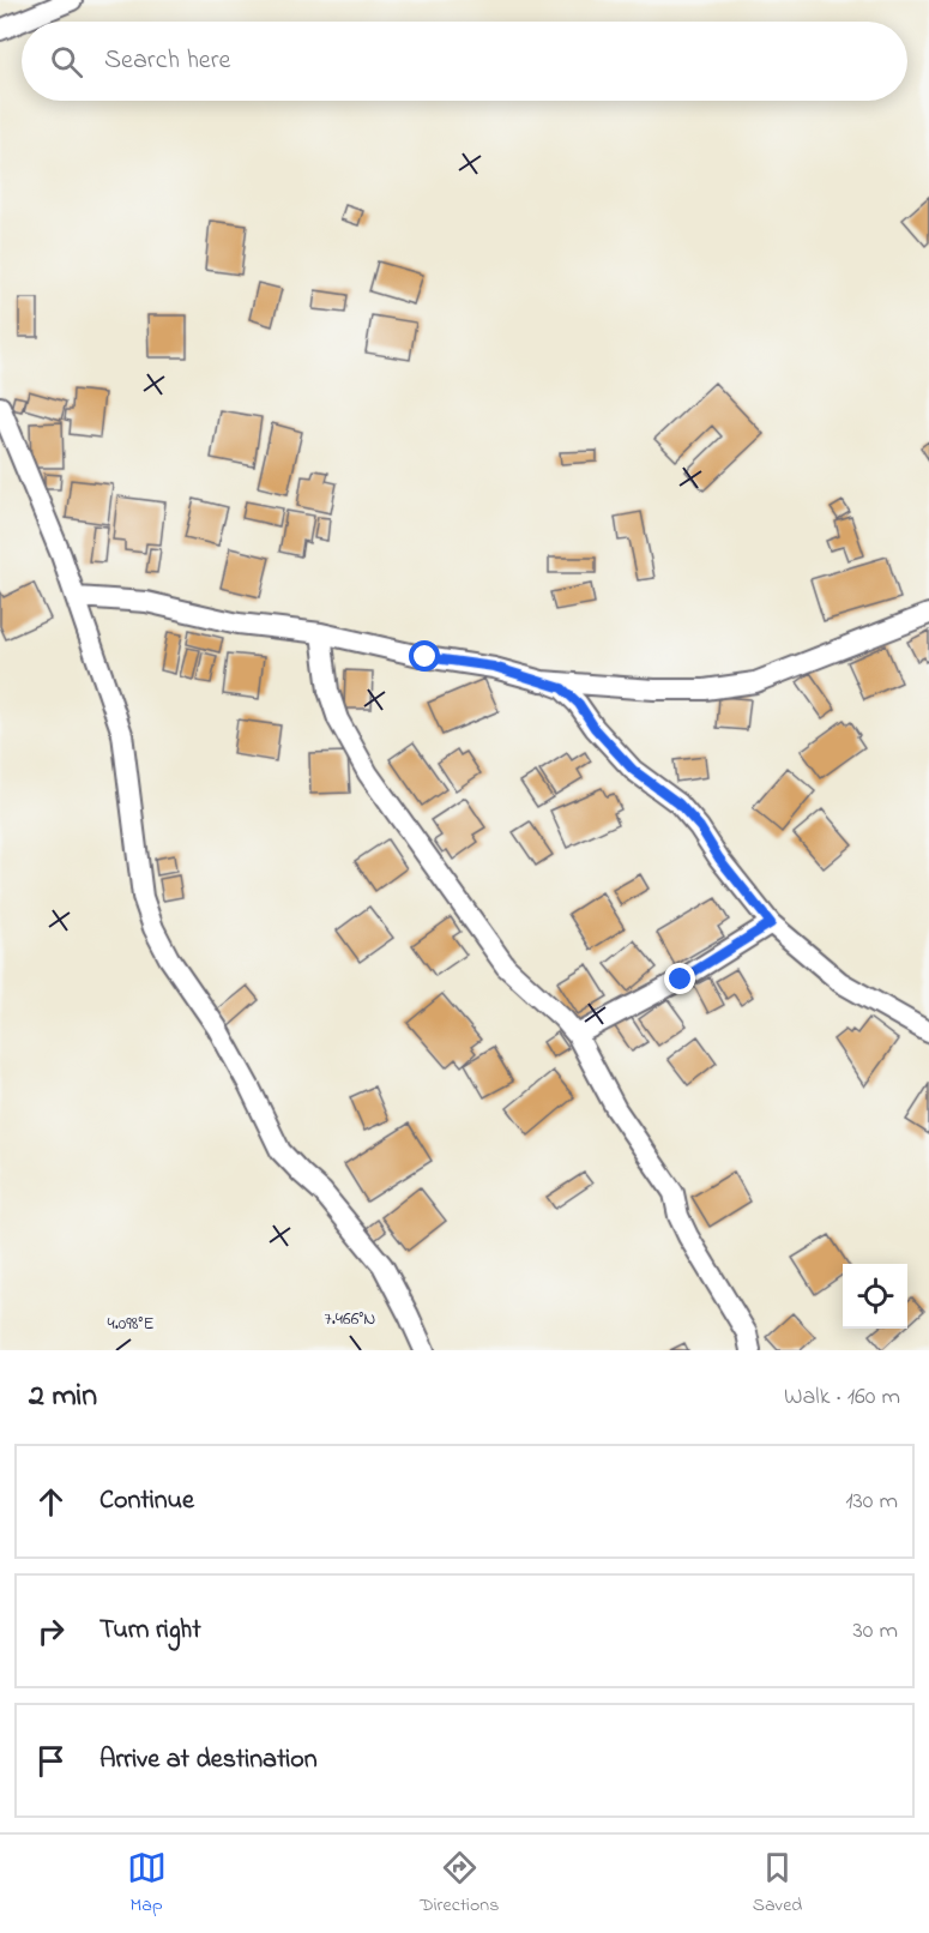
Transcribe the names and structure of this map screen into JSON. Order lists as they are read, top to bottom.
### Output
{
  "page": {
    "search": "Search here",
    "heading": ["2 min", "Walk · 160 m"],
    "list": [
      ["Continue", "130 m"],
      ["Turn right", "30 m"],
      "Arrive at destination"
    ],
    "nav": ["Map", "Directions", "Saved"]
  },
  "coordinates": ["7.466°N", "4.098°E"]
}
